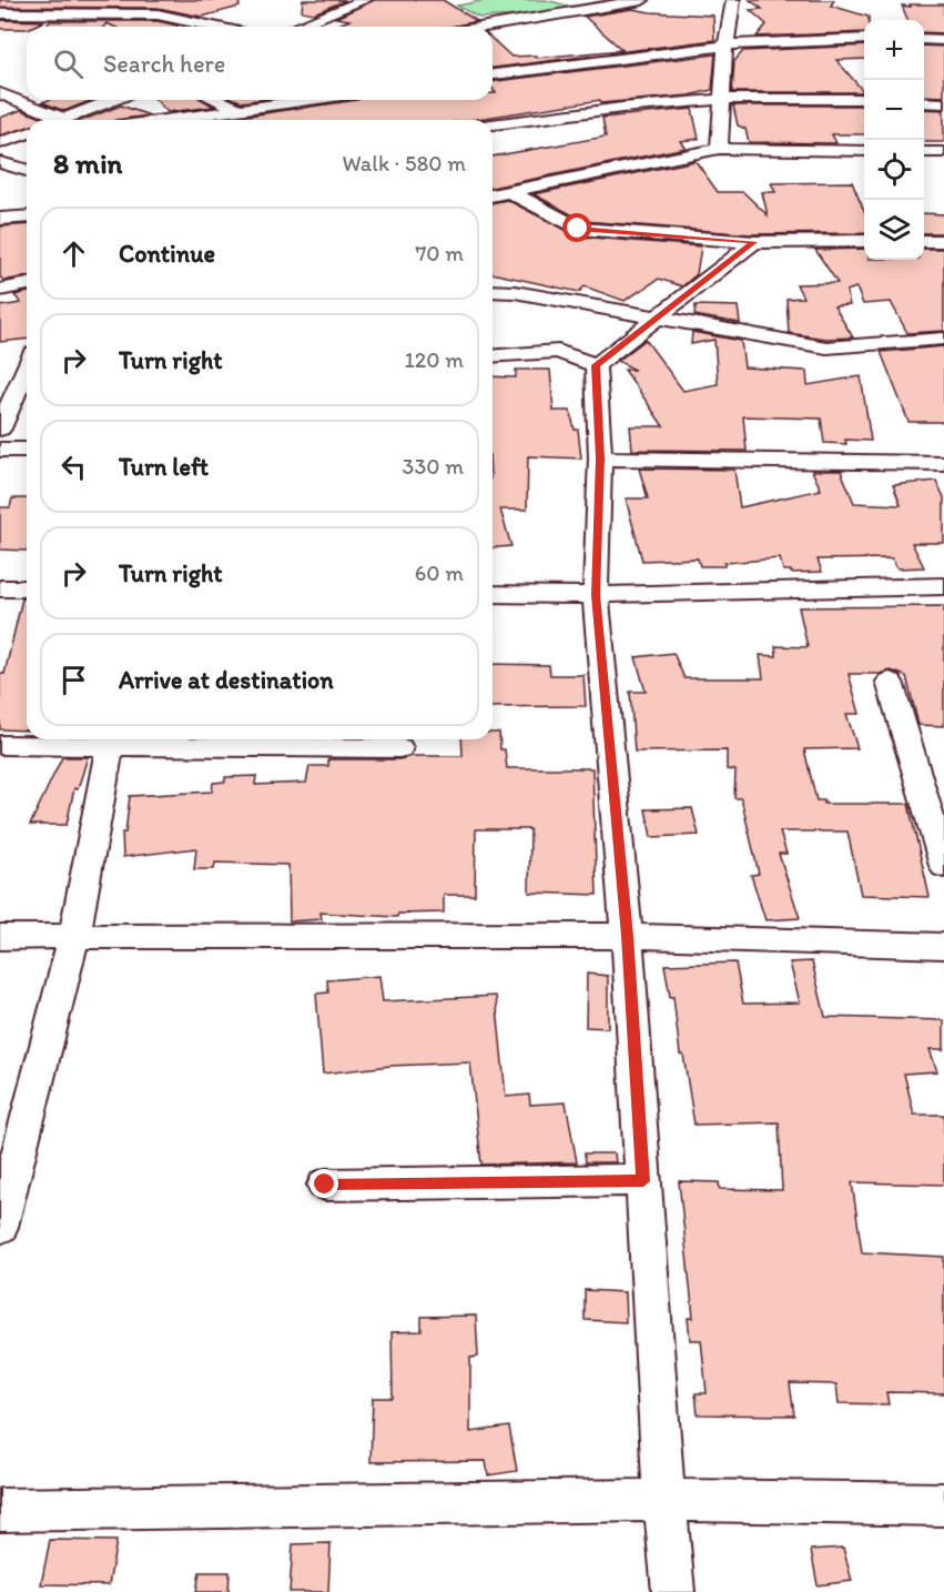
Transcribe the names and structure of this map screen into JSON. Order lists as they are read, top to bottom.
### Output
{
  "page": {
    "map_buttons": ["+", "−"],
    "search": "Search here",
    "heading": ["8 min", "Walk · 580 m"],
    "list": [
      ["Continue", "70 m"],
      ["Turn right", "120 m"],
      ["Turn left", "330 m"],
      ["Turn right", "60 m"],
      "Arrive at destination"
    ]
  }
}
